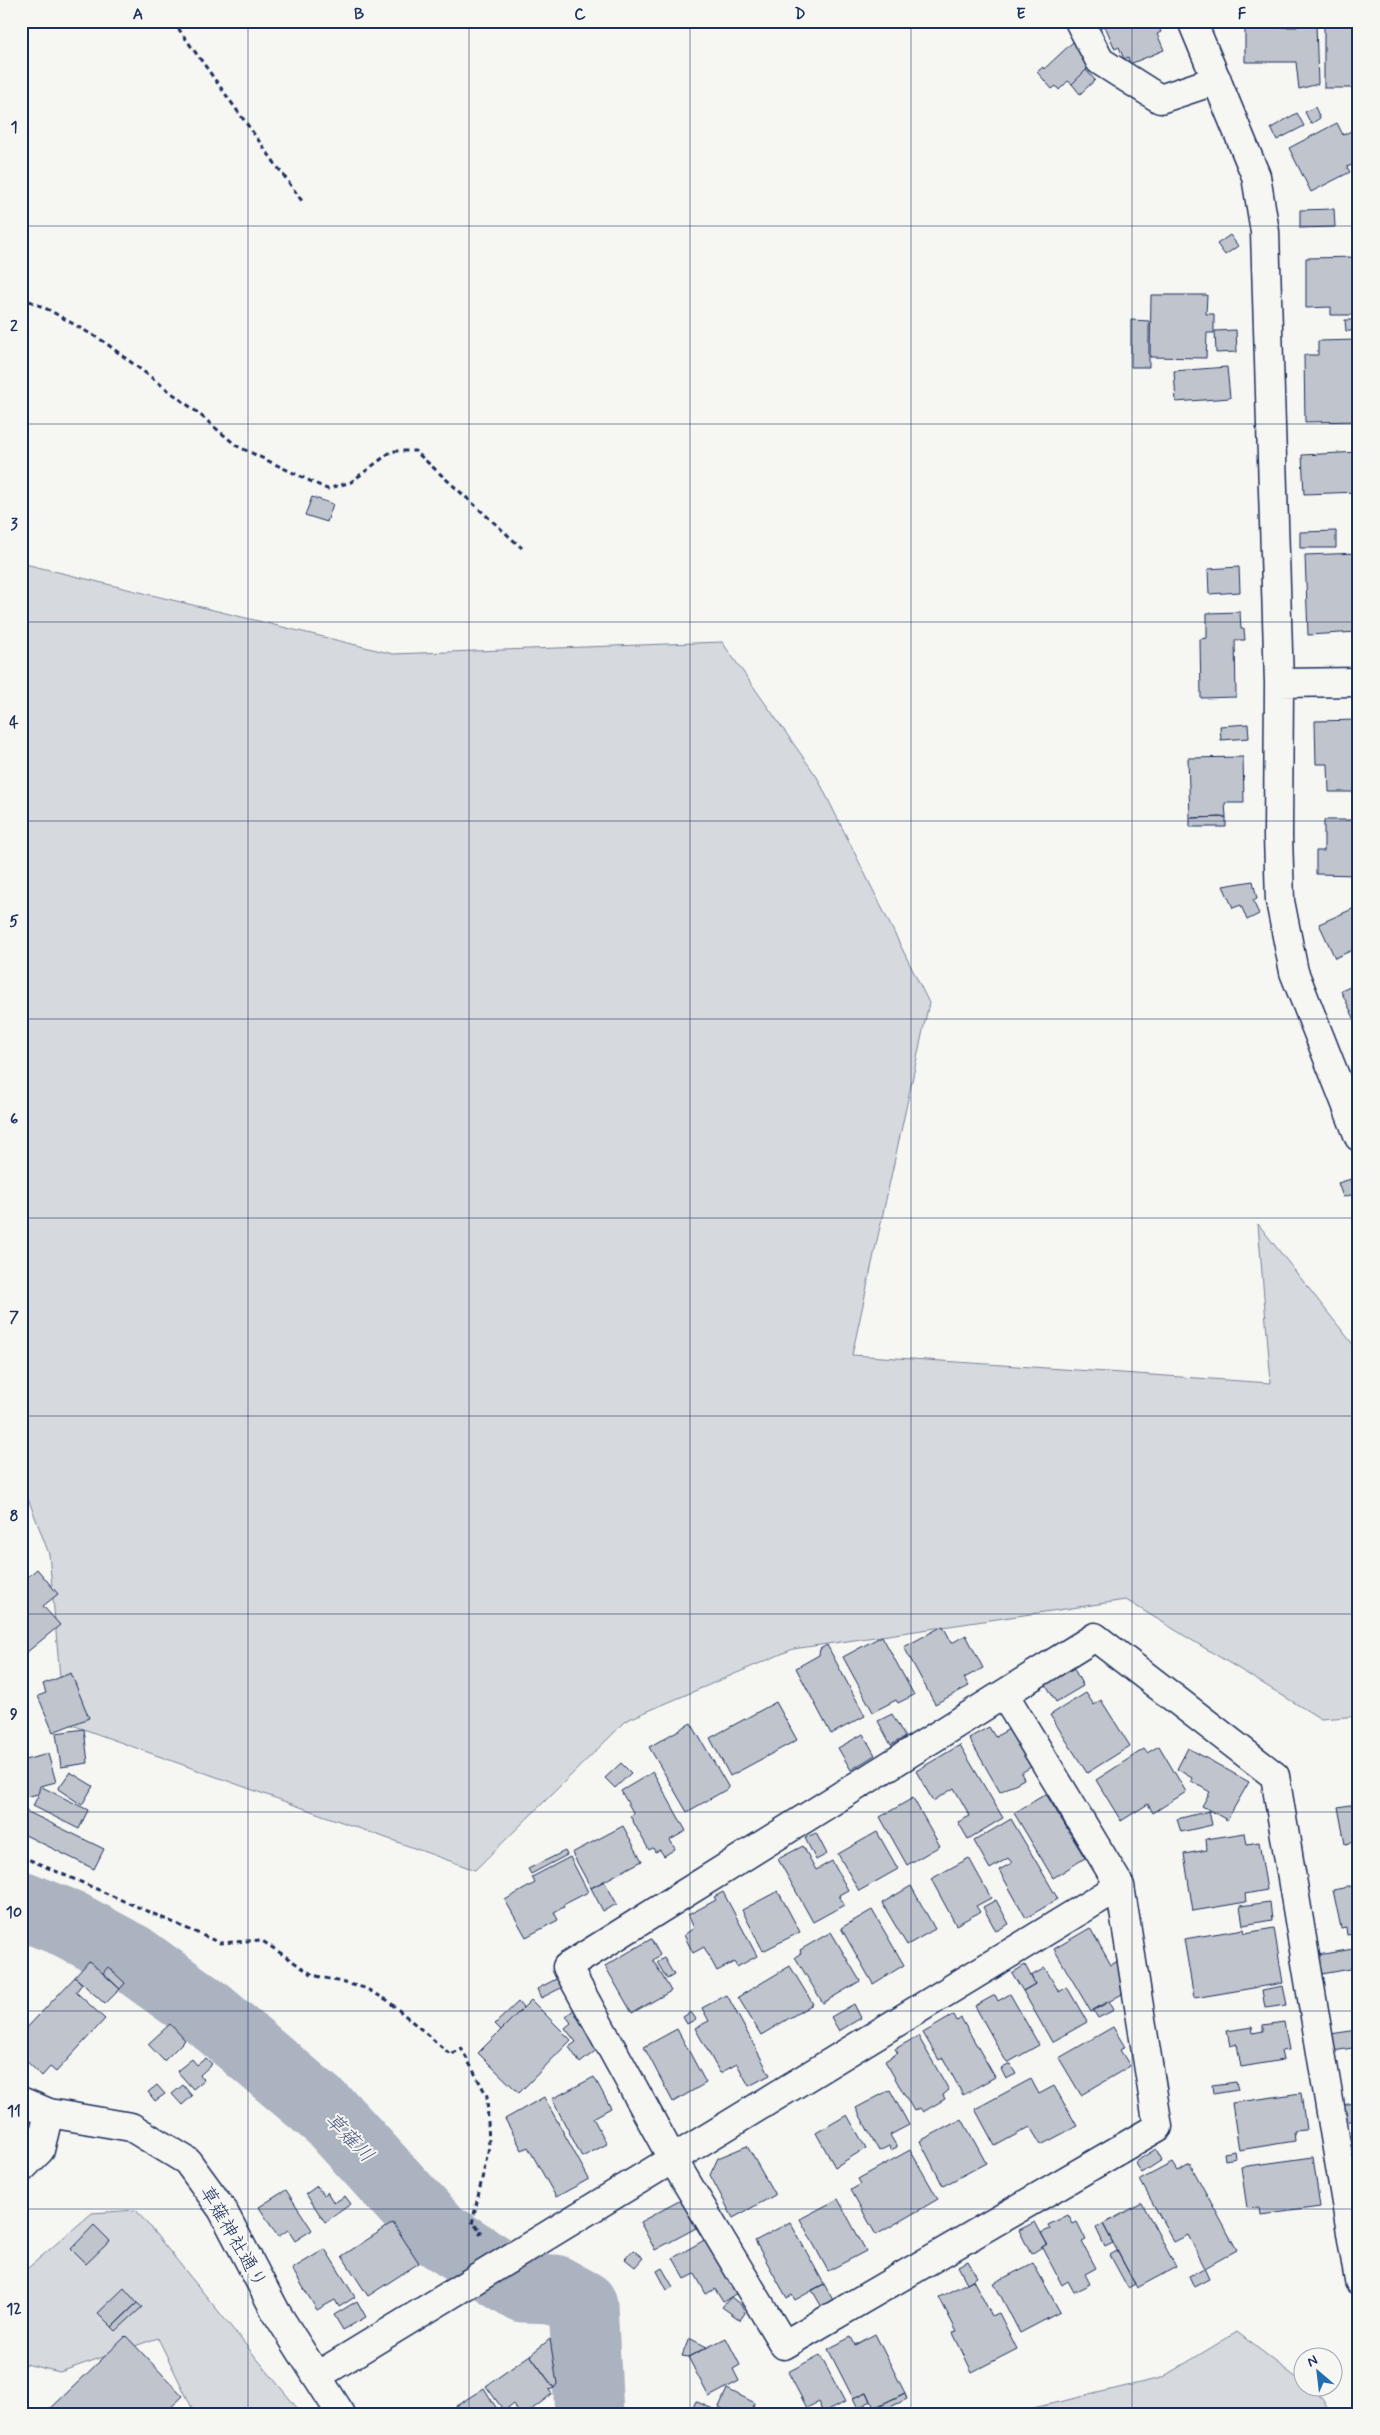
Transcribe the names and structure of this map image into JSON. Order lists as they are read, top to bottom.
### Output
{
  "streets": {
    "street": ["草薙神社通り"]
  },
  "water": ["草薙川"],
  "north": "top left",
  "grid": {
    "columns": [
      "A",
      "B",
      "C",
      "D",
      "E",
      "F"
    ],
    "rows": [
      "1",
      "2",
      "3",
      "4",
      "5",
      "6",
      "7",
      "8",
      "9",
      "10",
      "11",
      "12"
    ]
  }
}
